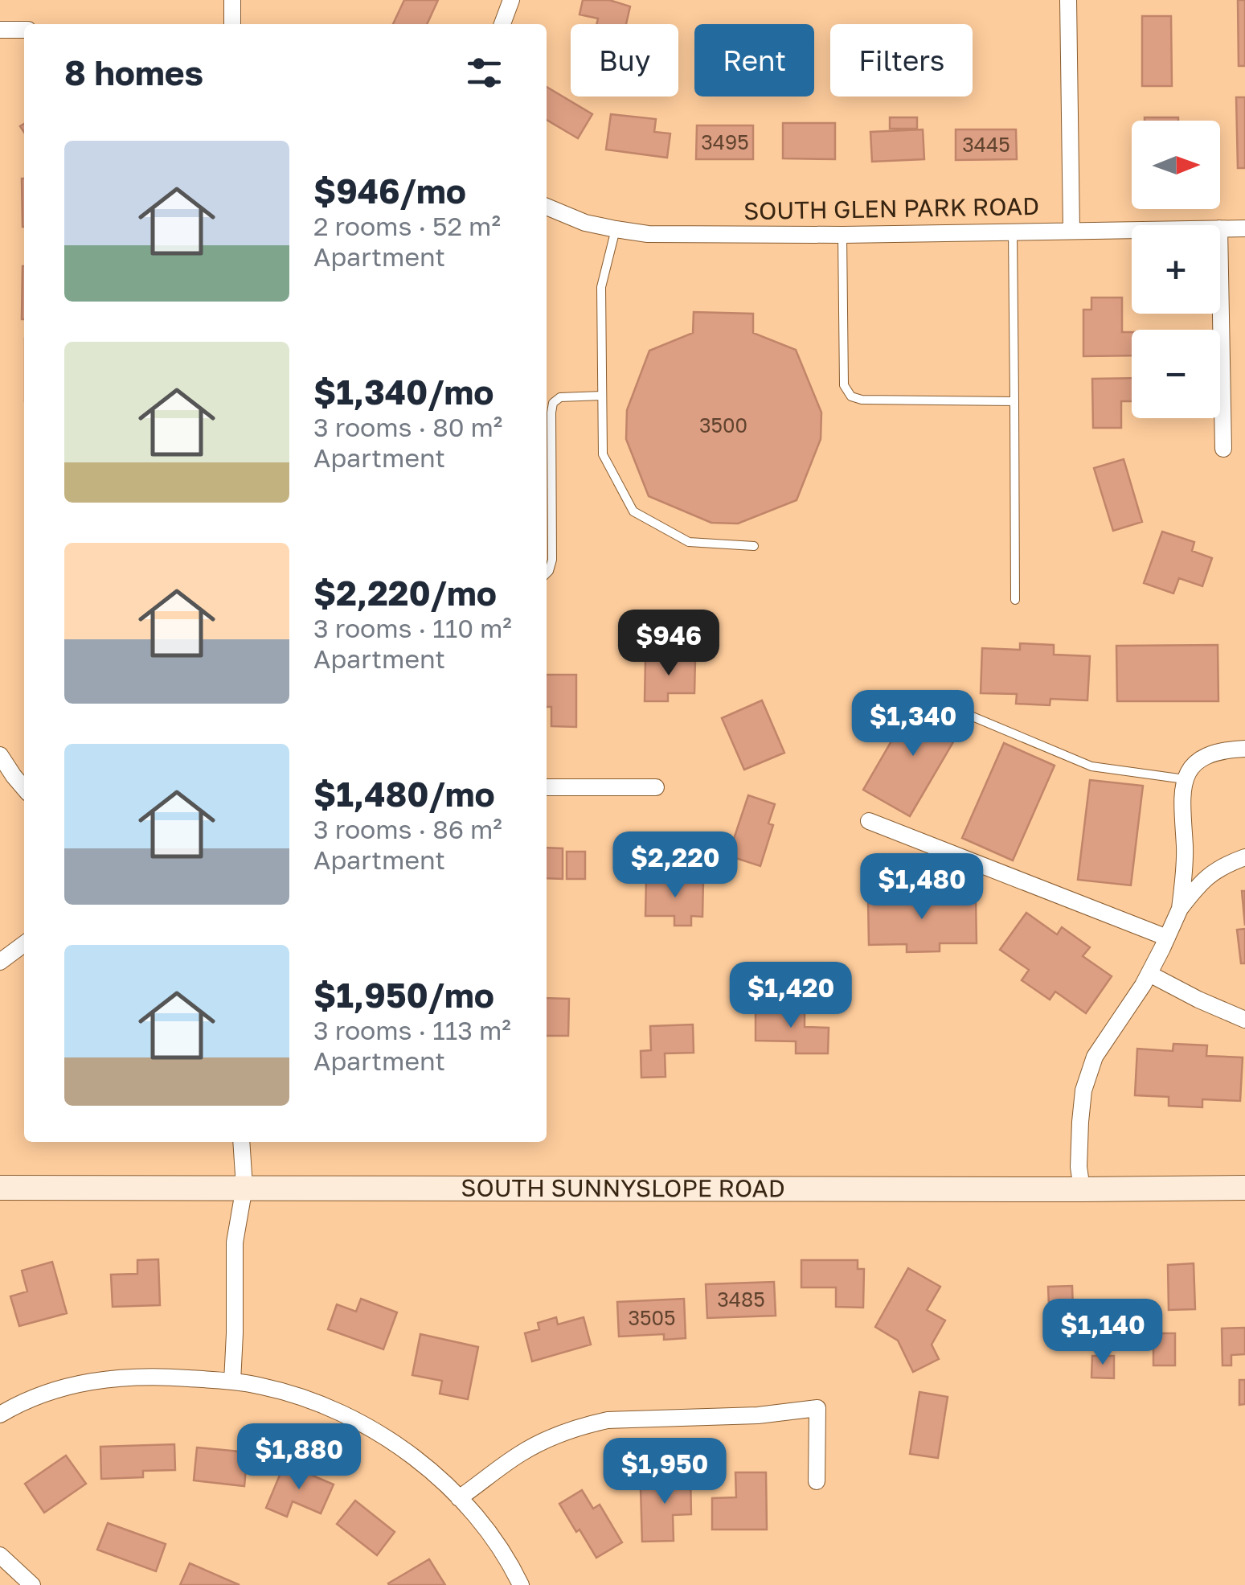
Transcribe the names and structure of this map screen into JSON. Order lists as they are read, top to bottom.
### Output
{
  "streets": {
    "street": ["SOUTH GLEN PARK ROAD", "SOUTH SUNNYSLOPE ROAD"]
  },
  "house_numbers": [
    "3495",
    "3445",
    "3500",
    "3485",
    "3505"
  ],
  "north": "right",
  "page": {
    "chip": ["Buy", "Rent", "Filters"],
    "heading": "8 homes",
    "map_buttons": ["+", "−"],
    "list": [
      {
        "name": "$946/mo",
        "note": "2 rooms · 52 m² · Apartment"
      },
      {
        "name": "$1,340/mo",
        "note": "3 rooms · 80 m² · Apartment"
      },
      {
        "name": "$2,220/mo",
        "note": "3 rooms · 110 m² · Apartment"
      },
      {
        "name": "$1,480/mo",
        "note": "3 rooms · 86 m² · Apartment"
      },
      {
        "name": "$1,950/mo",
        "note": "3 rooms · 113 m² · Apartment"
      }
    ],
    "price": [
      "$946",
      "$1,340",
      "$2,220",
      "$1,480",
      "$1,420",
      "$1,140",
      "$1,880",
      "$1,950"
    ]
  }
}
